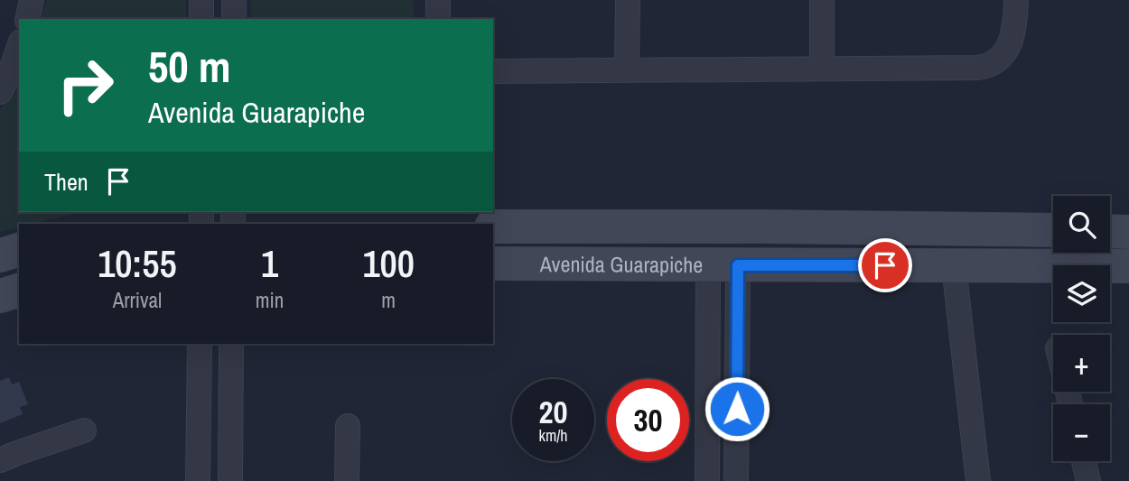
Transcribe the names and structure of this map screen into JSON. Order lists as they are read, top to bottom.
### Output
{
  "streets": {
    "street": ["Avenida Guarapiche"]
  },
  "page": {
    "turn": ["50 m", "Avenida Guarapiche"],
    "then": "Then",
    "map_buttons": ["+", "−"],
    "eta": [
      "10:55",
      "Arrival",
      "1",
      "min",
      "100",
      "m"
    ],
    "speed": "20 km/h",
    "limit": "30"
  }
}
